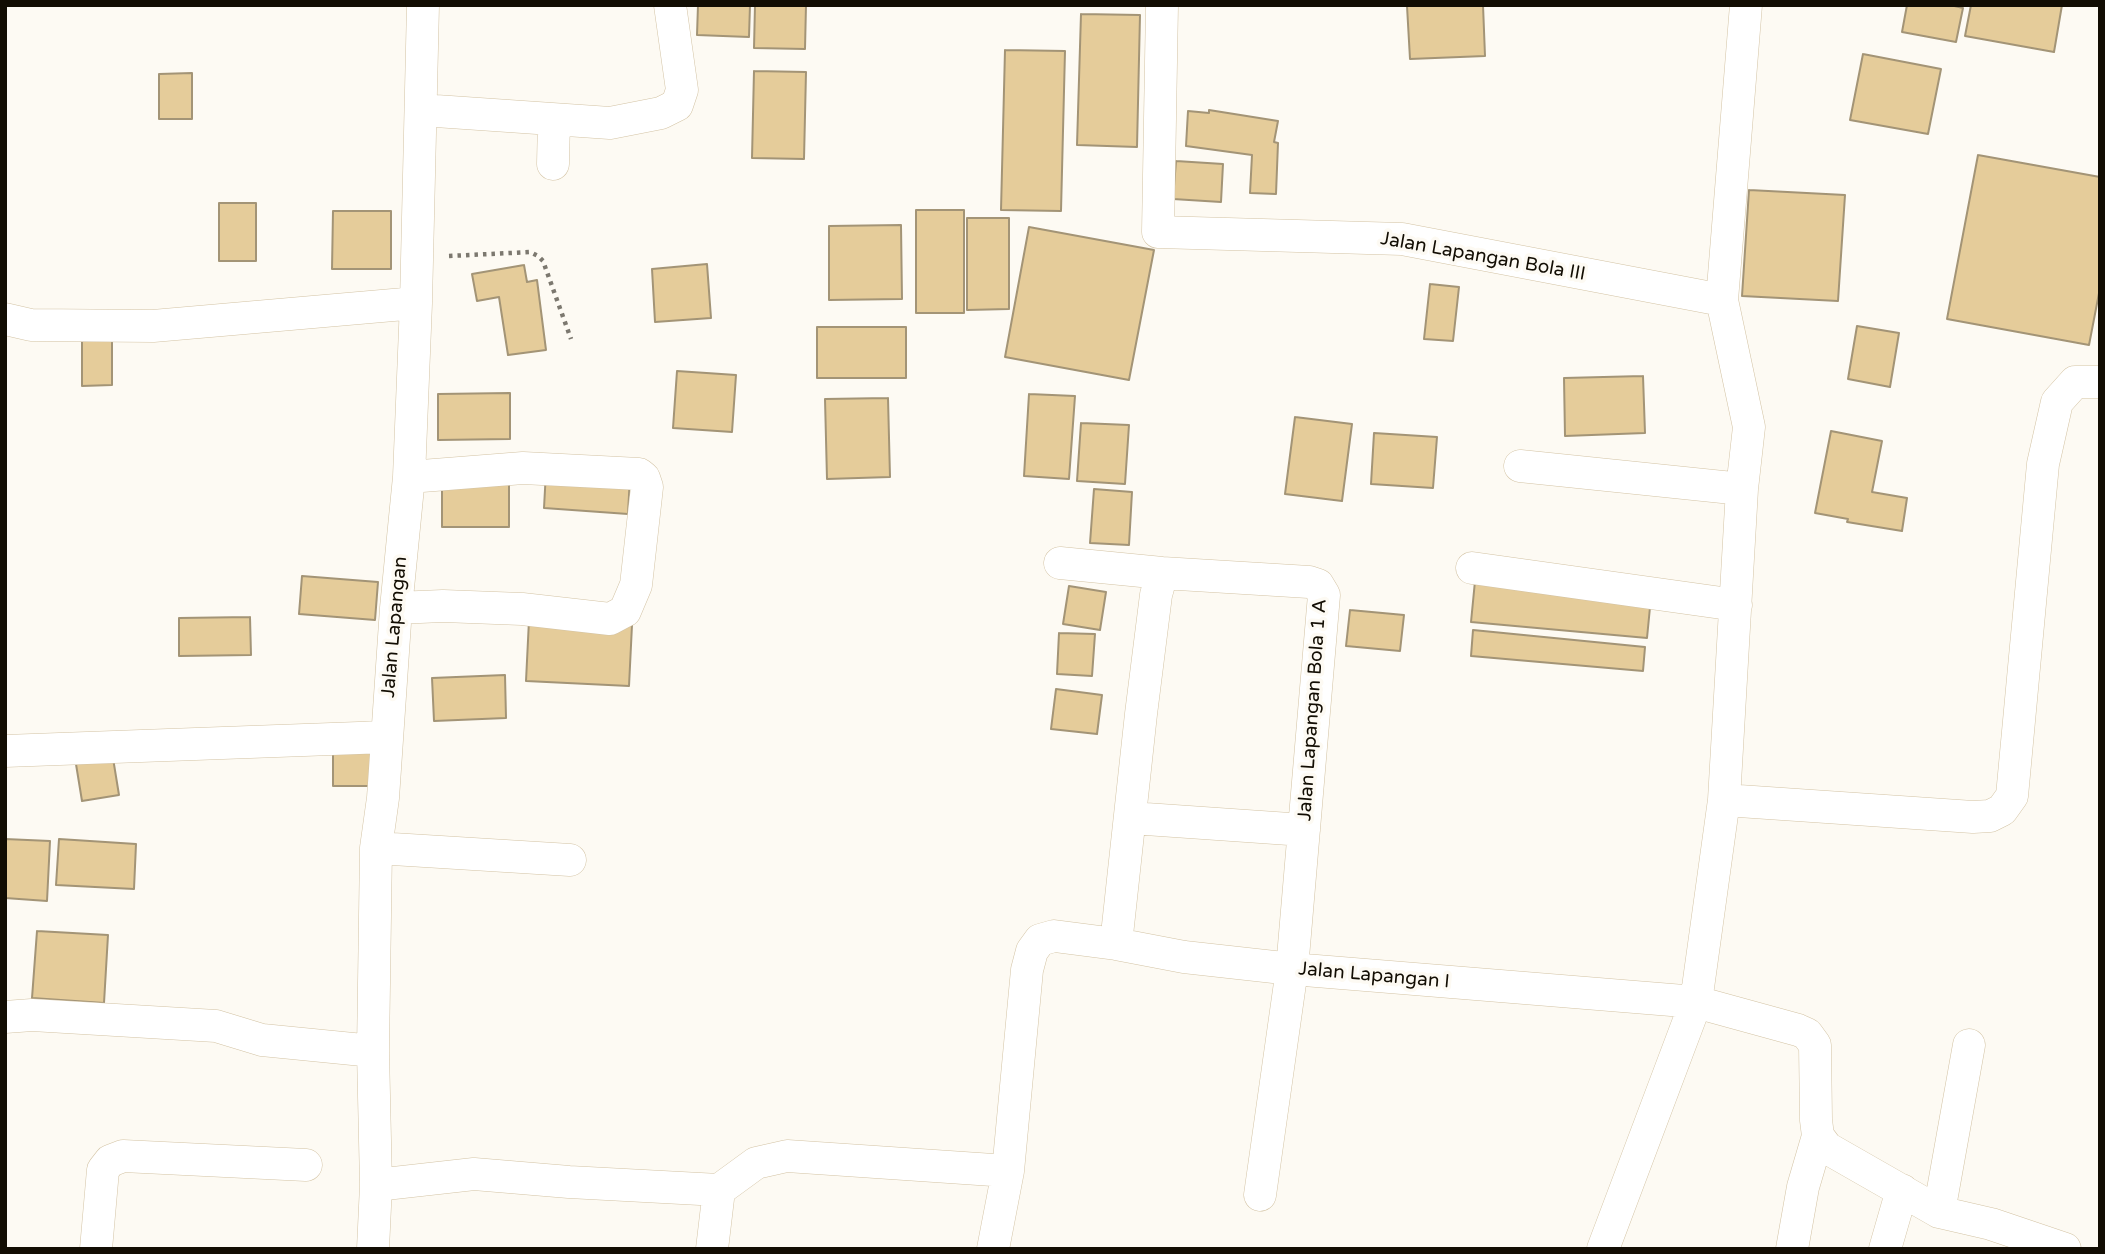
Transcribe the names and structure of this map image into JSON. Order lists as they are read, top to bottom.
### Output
{
  "streets": {
    "street": [
      "Jalan Lapangan Bola III",
      "Jalan Lapangan",
      "Jalan Lapangan Bola 1 A",
      "Jalan Lapangan I"
    ]
  },
  "crossings": [
    ["Jalan Lapangan Bola 1 A", "Jalan Lapangan I"]
  ]
}
